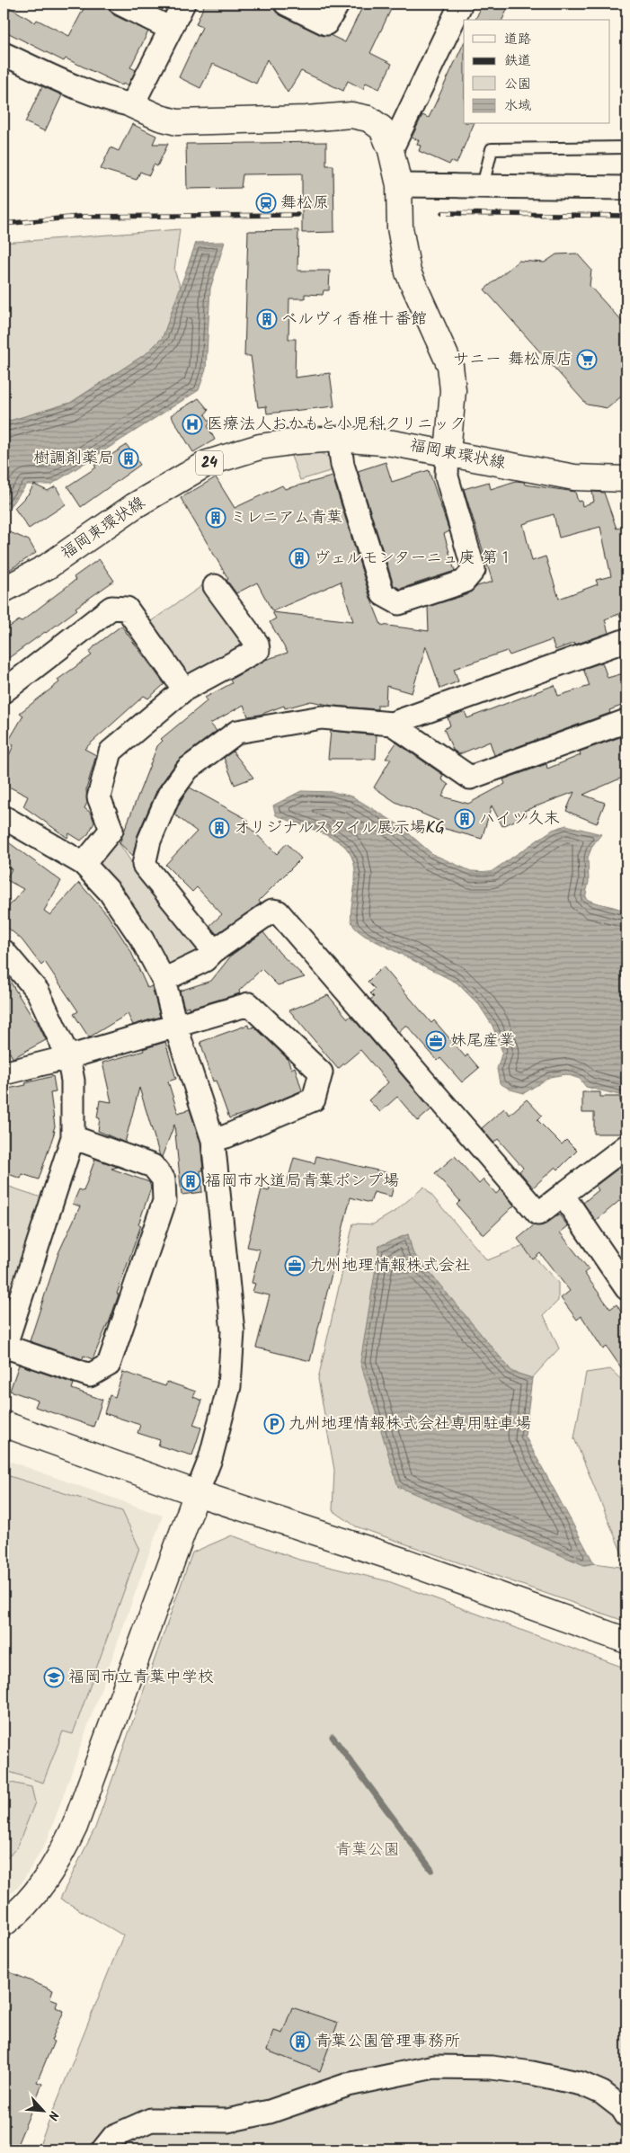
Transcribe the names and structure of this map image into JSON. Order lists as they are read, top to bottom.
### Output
{
  "streets": {
    "street": ["福岡東環状線", "24"]
  },
  "parks": ["青葉公園"],
  "places": {
    "station": ["舞松原"],
    "building": [
      "ベルヴィ香椎十番館",
      "樹調剤薬局",
      "ミレニアム青葉",
      "ヴェルモンターニュ庚 第１",
      "ハイツ久末",
      "オリジナルスタイル展示場KG",
      "福岡市水道局青葉ポンプ場",
      "青葉公園管理事務所"
    ],
    "supermarket": ["サニー 舞松原店"],
    "hospital": ["医療法人おかもと小児科クリニック"],
    "office": ["妹尾産業", "九州地理情報株式会社"],
    "parking": ["九州地理情報株式会社専用駐車場"],
    "school or university": ["福岡市立青葉中学校"]
  },
  "legend": [
    "道路",
    "鉄道",
    "公園",
    "水域"
  ],
  "north": "bottom right"
}
